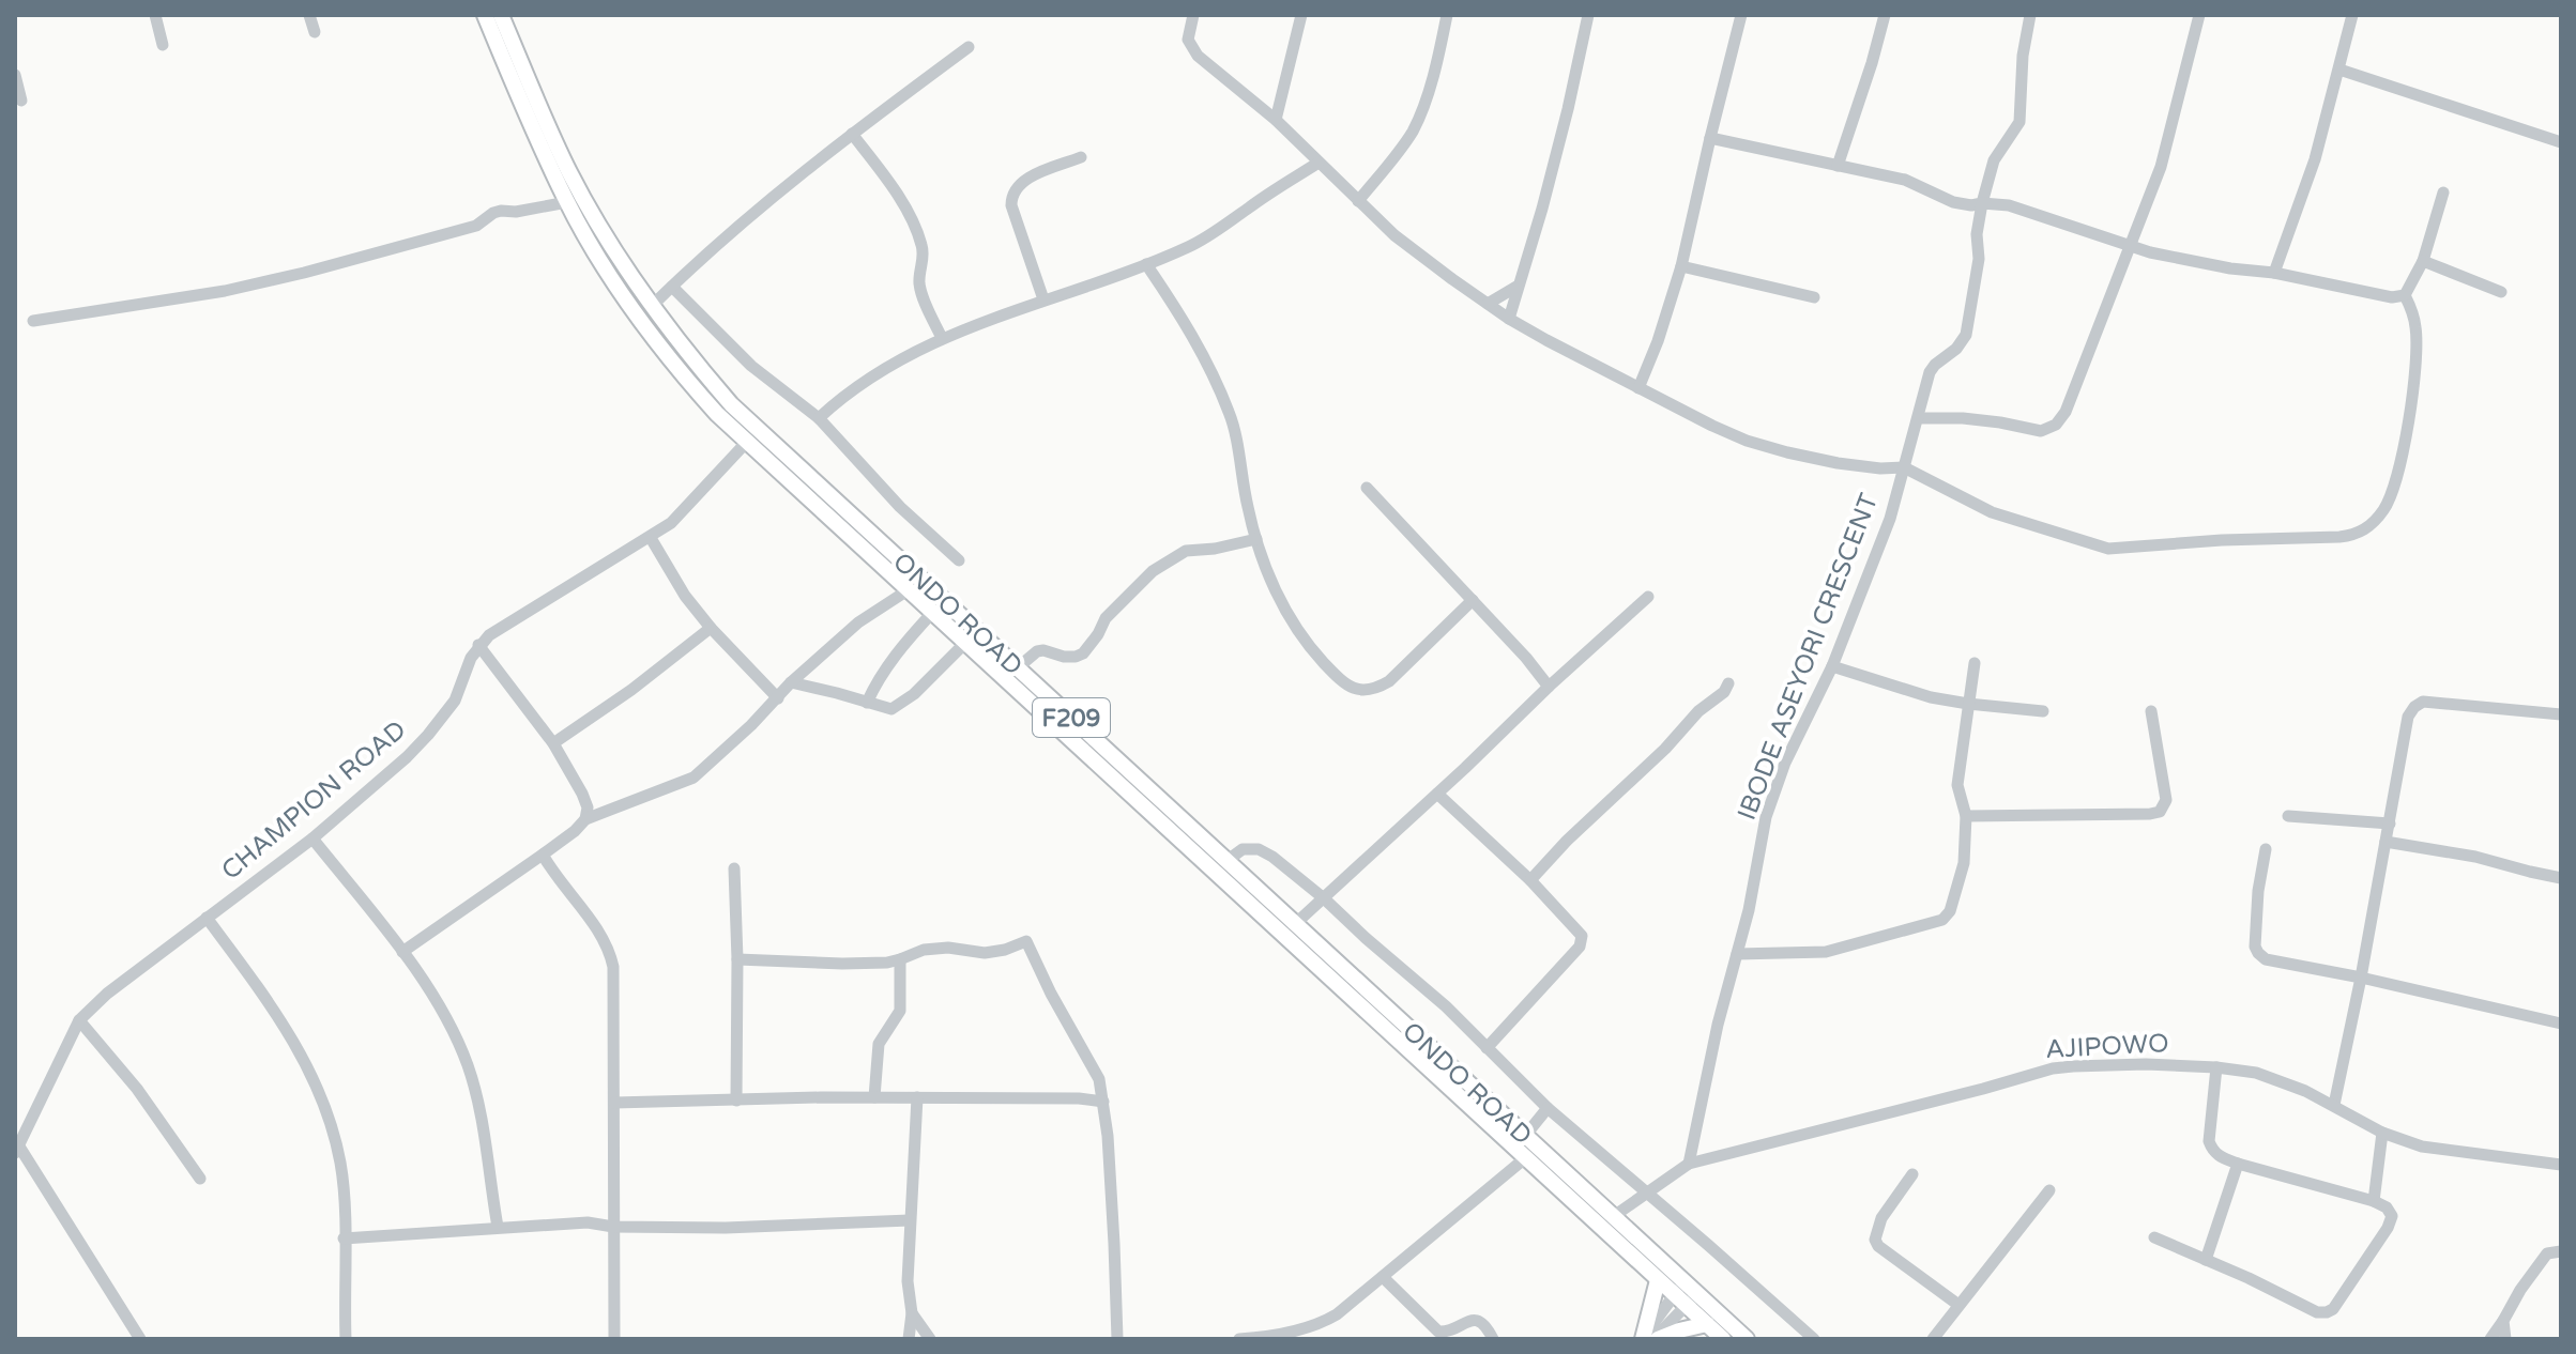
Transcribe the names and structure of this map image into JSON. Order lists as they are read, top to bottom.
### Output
{
  "streets": {
    "main road": ["ONDO ROAD", "F209"],
    "street": ["IBODE ASEYORI CRESCENT", "CHAMPION ROAD", "AJIPOWO"]
  },
  "crossings": [
    ["ONDO ROAD", "AJIPOWO"],
    ["IBODE ASEYORI CRESCENT", "AJIPOWO"]
  ]
}
